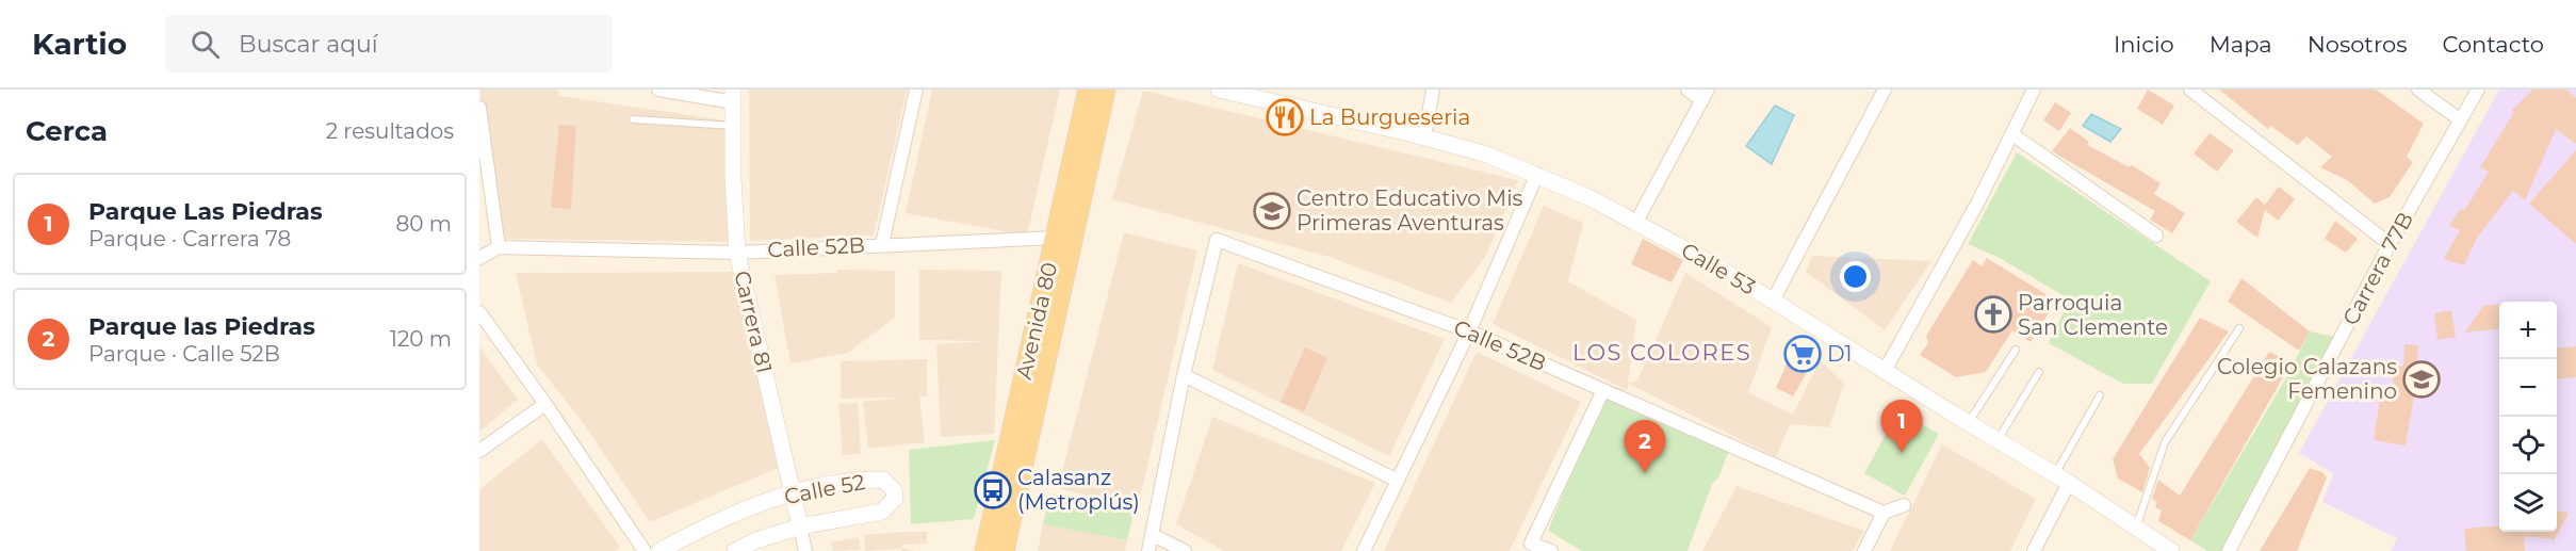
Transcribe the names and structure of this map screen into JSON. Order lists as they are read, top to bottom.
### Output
{
  "streets": {
    "main road": ["Avenida 80"],
    "street": [
      "Calle 52B",
      "Calle 53",
      "Carrera 77B",
      "Carrera 81",
      "Calle 52"
    ]
  },
  "crossings": [
    ["Calle 52B", "Avenida 80"],
    ["Calle 52B", "Carrera 81"],
    ["Carrera 81", "Calle 52"]
  ],
  "districts": ["LOS COLORES"],
  "places": {
    "restaurant": ["La Burgueseria"],
    "school or university": ["Centro Educativo Mis Primeras Aventuras", "Colegio Calazans Femenino"],
    "church": ["Parroquia San Clemente"],
    "supermarket": ["D1"],
    "bus stop": ["Calasanz (Metroplús)"]
  },
  "page": {
    "header": "Kartio",
    "search": "Buscar aquí",
    "nav": [
      "Inicio",
      "Mapa",
      "Nosotros",
      "Contacto"
    ],
    "heading": ["Cerca", "2 resultados"],
    "list": [
      {
        "mark": "1",
        "name": "Parque Las Piedras",
        "note": "Parque · Carrera 78",
        "value": "80 m"
      },
      {
        "mark": "2",
        "name": "Parque las Piedras",
        "note": "Parque · Calle 52B",
        "value": "120 m"
      }
    ],
    "map_buttons": ["+", "−"],
    "pins": ["1", "2"]
  }
}
